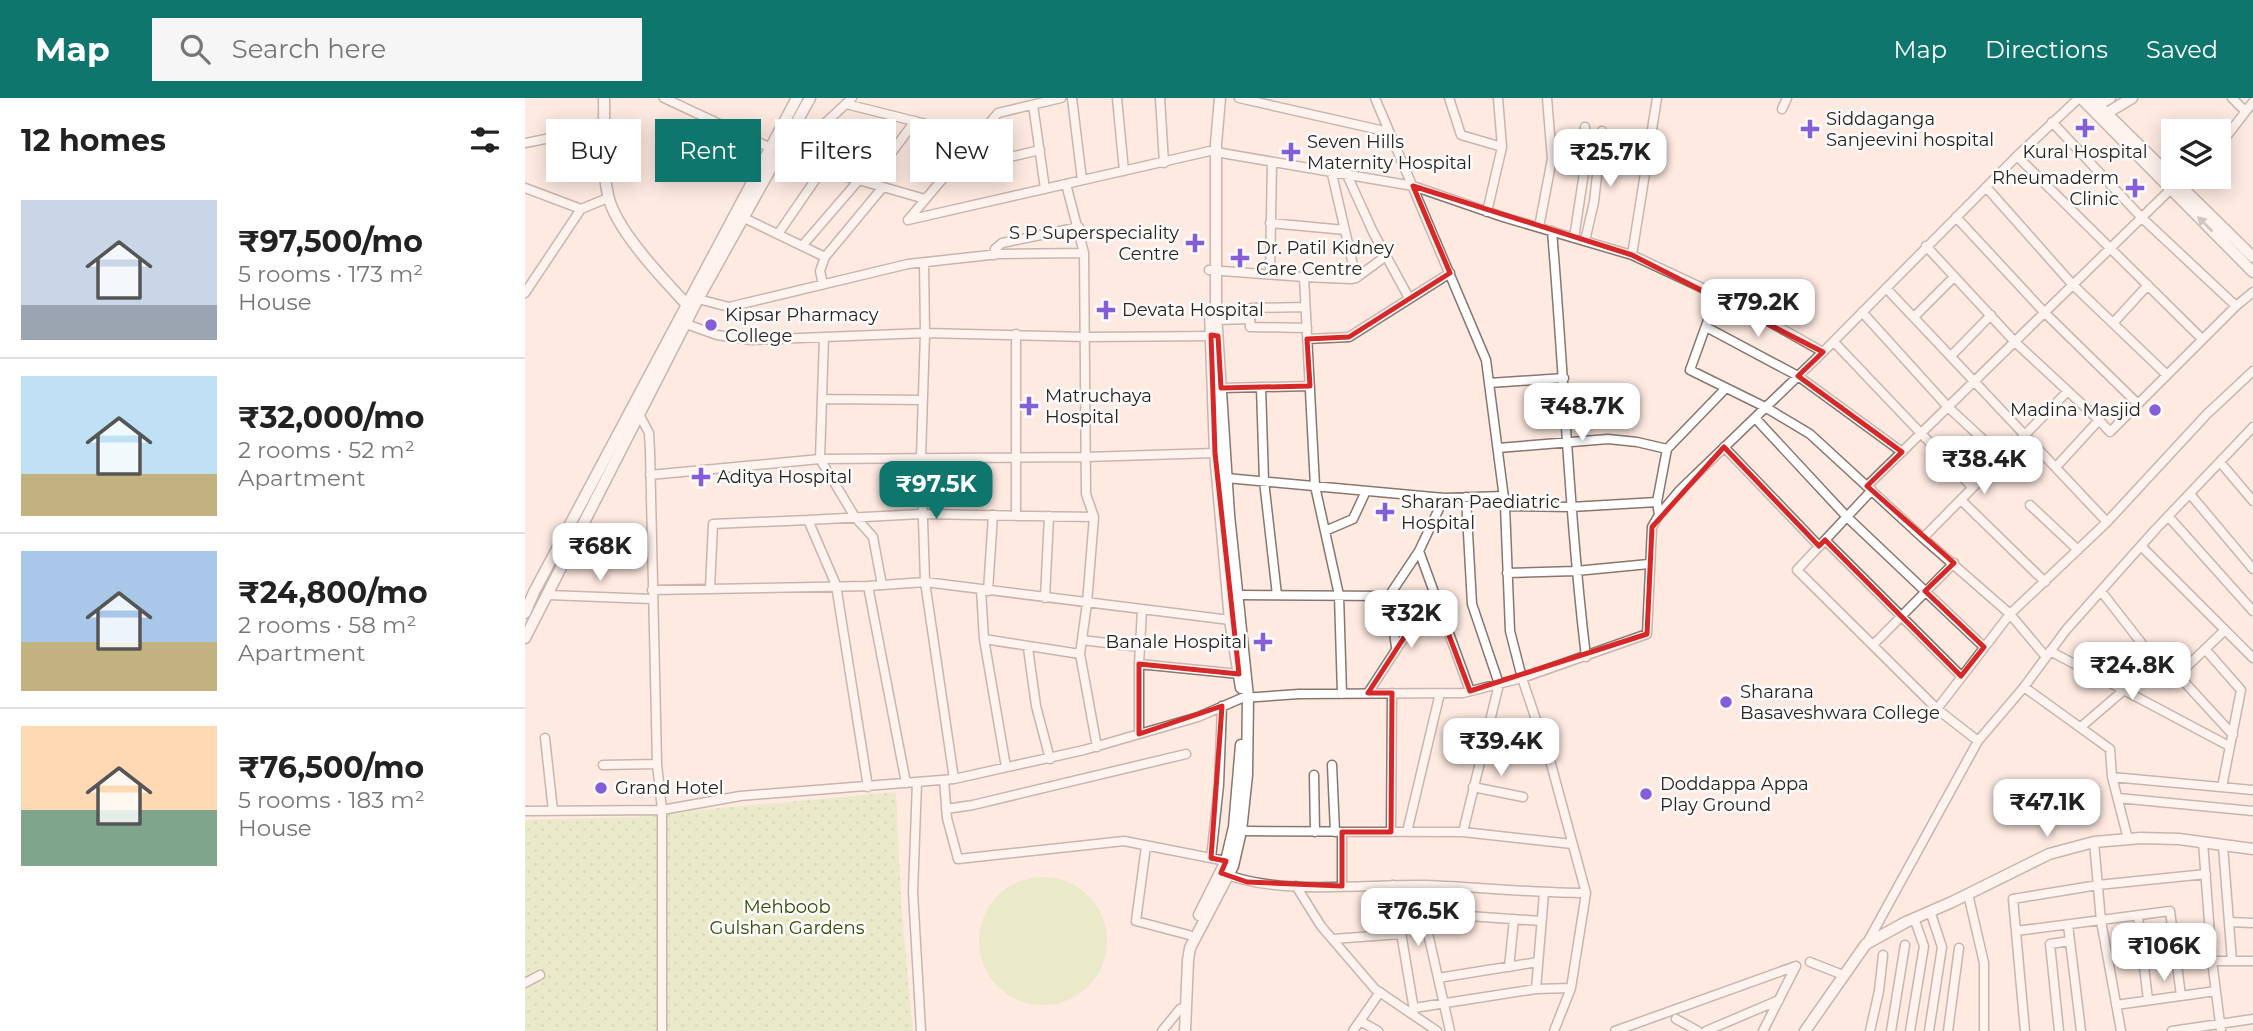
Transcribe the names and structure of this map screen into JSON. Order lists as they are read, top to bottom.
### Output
{
  "parks": ["Mehboob Gulshan Gardens"],
  "places": {
    "health": [
      "Kural Hospital",
      "Siddaganga Sanjeevini hospital",
      "Seven Hills Maternity Hospital",
      "Rheumaderm Clinic",
      "S P Superspeciality Centre",
      "Dr. Patil Kidney Care Centre",
      "Devata Hospital",
      "Matruchaya Hospital",
      "Aditya Hospital",
      "Sharan Paediatric Hospital",
      "Banale Hospital"
    ],
    "other": [
      "Kipsar Pharmacy College",
      "Madina Masjid",
      "Sharana Basaveshwara College",
      "Grand Hotel",
      "Doddappa Appa Play Ground"
    ]
  },
  "page": {
    "header": "Map",
    "search": "Search here",
    "nav": ["Map", "Directions", "Saved"],
    "heading": "12 homes",
    "chip": [
      "Buy",
      "Rent",
      "Filters",
      "New"
    ],
    "price": [
      "₹25.7K",
      "₹79.2K",
      "₹48.7K",
      "₹38.4K",
      "₹97.5K",
      "₹68K",
      "₹32K",
      "₹24.8K",
      "₹39.4K",
      "₹47.1K",
      "₹76.5K",
      "₹106K"
    ],
    "list": [
      {
        "name": "₹97,500/mo",
        "note": "5 rooms · 173 m² · House"
      },
      {
        "name": "₹32,000/mo",
        "note": "2 rooms · 52 m² · Apartment"
      },
      {
        "name": "₹24,800/mo",
        "note": "2 rooms · 58 m² · Apartment"
      },
      {
        "name": "₹76,500/mo",
        "note": "5 rooms · 183 m² · House"
      }
    ]
  }
}
